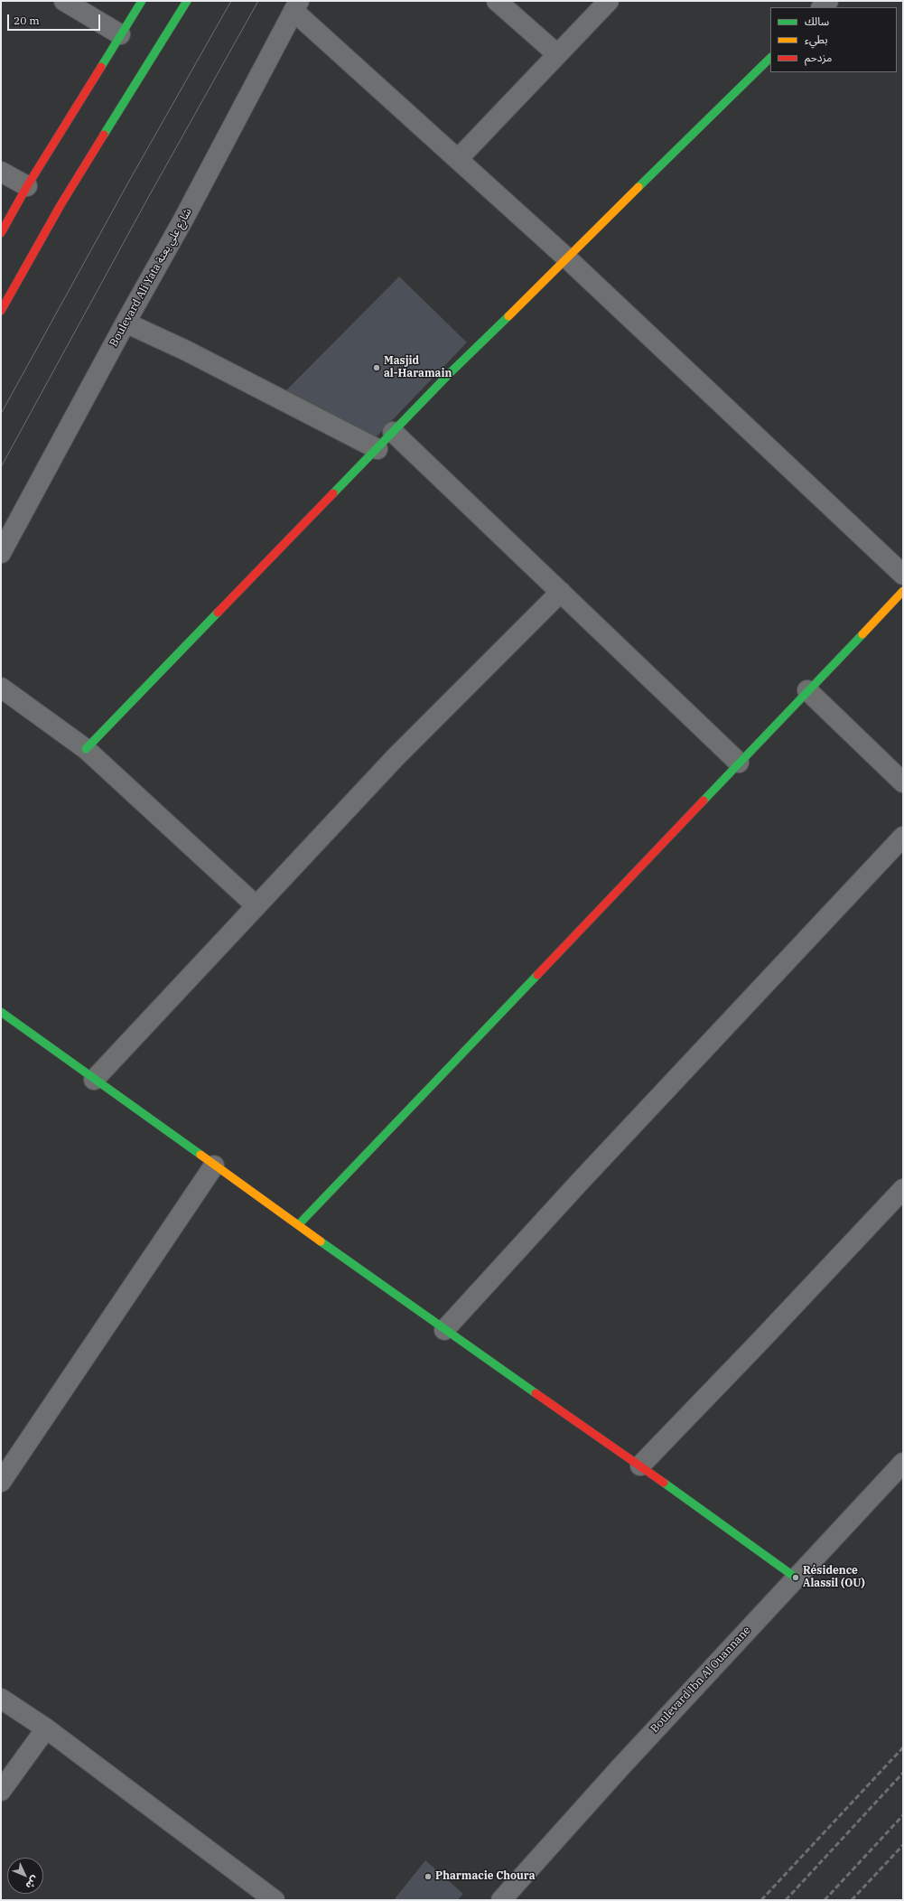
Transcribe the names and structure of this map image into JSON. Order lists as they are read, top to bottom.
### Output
{
  "streets": {
    "street": ["Boulevard Ali Yata شارع علي يعتة", "Boulevard Ibn Al Ouannane"]
  },
  "places": ["Masjid al-Haramain", "Résidence Alassil (OU)", "Pharmacie Choura"],
  "legend": ["سالك", "بطيء", "مزدحم"],
  "scale_bar": "20 m",
  "north": "bottom right"
}
